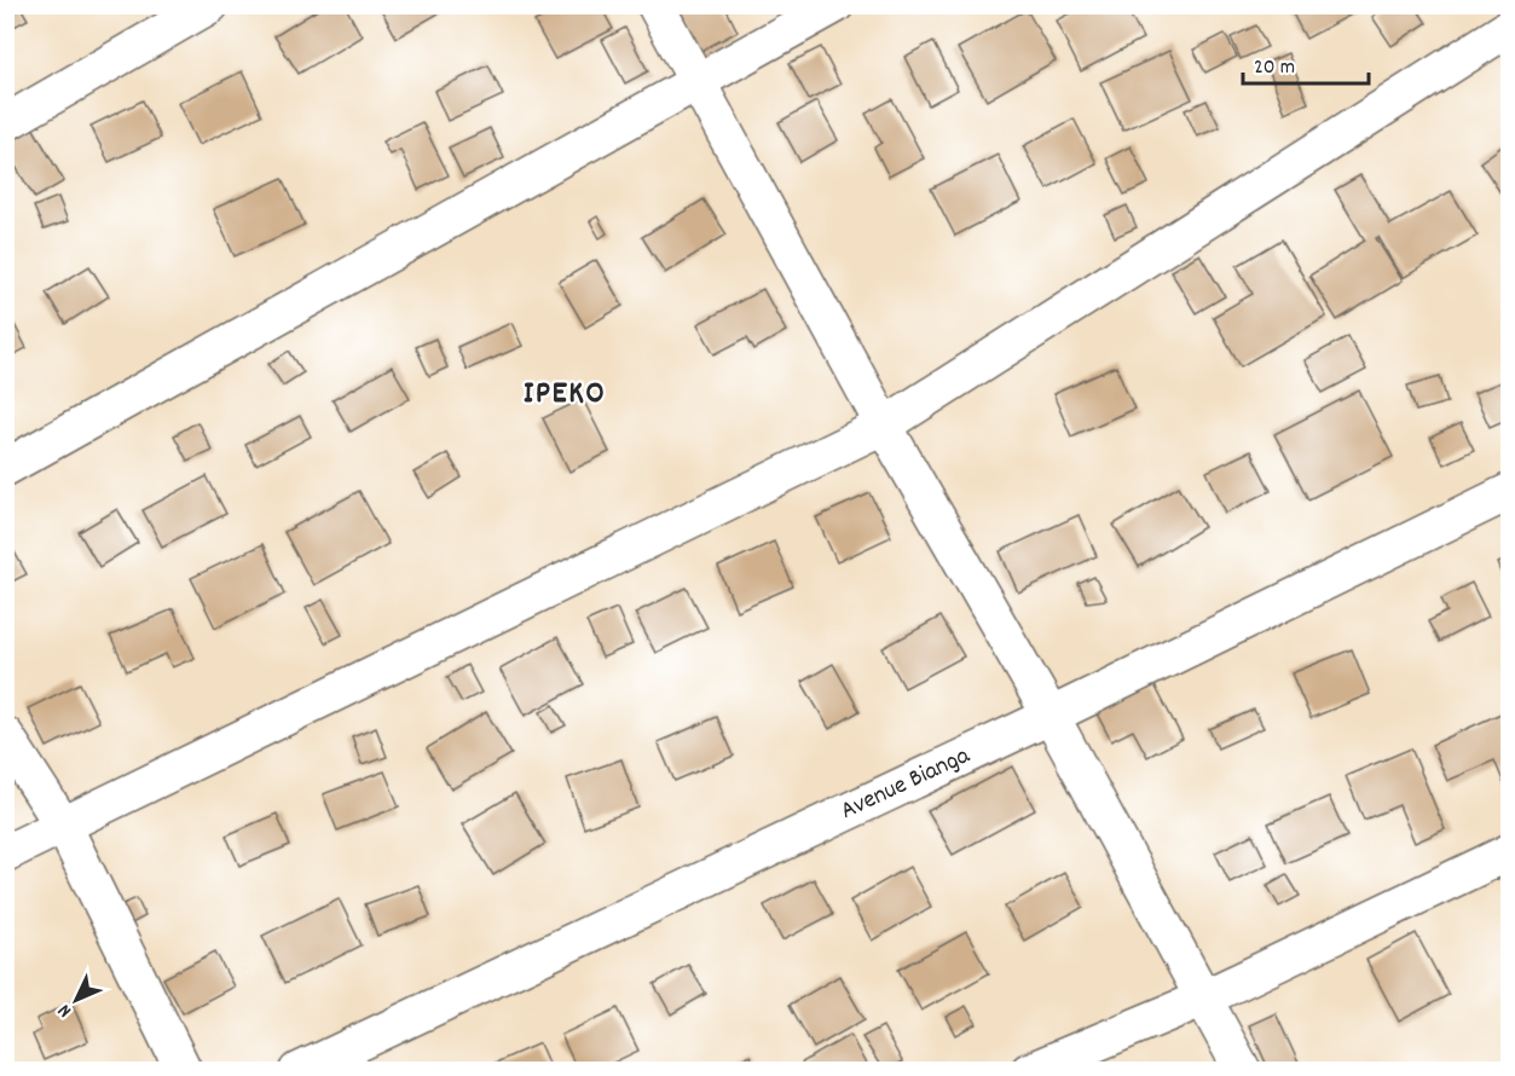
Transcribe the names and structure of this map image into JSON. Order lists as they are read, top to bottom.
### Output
{
  "streets": {
    "street": ["Avenue Bianga"]
  },
  "districts": ["IPEKO"],
  "scale_bar": "20 m",
  "north": "bottom left"
}
